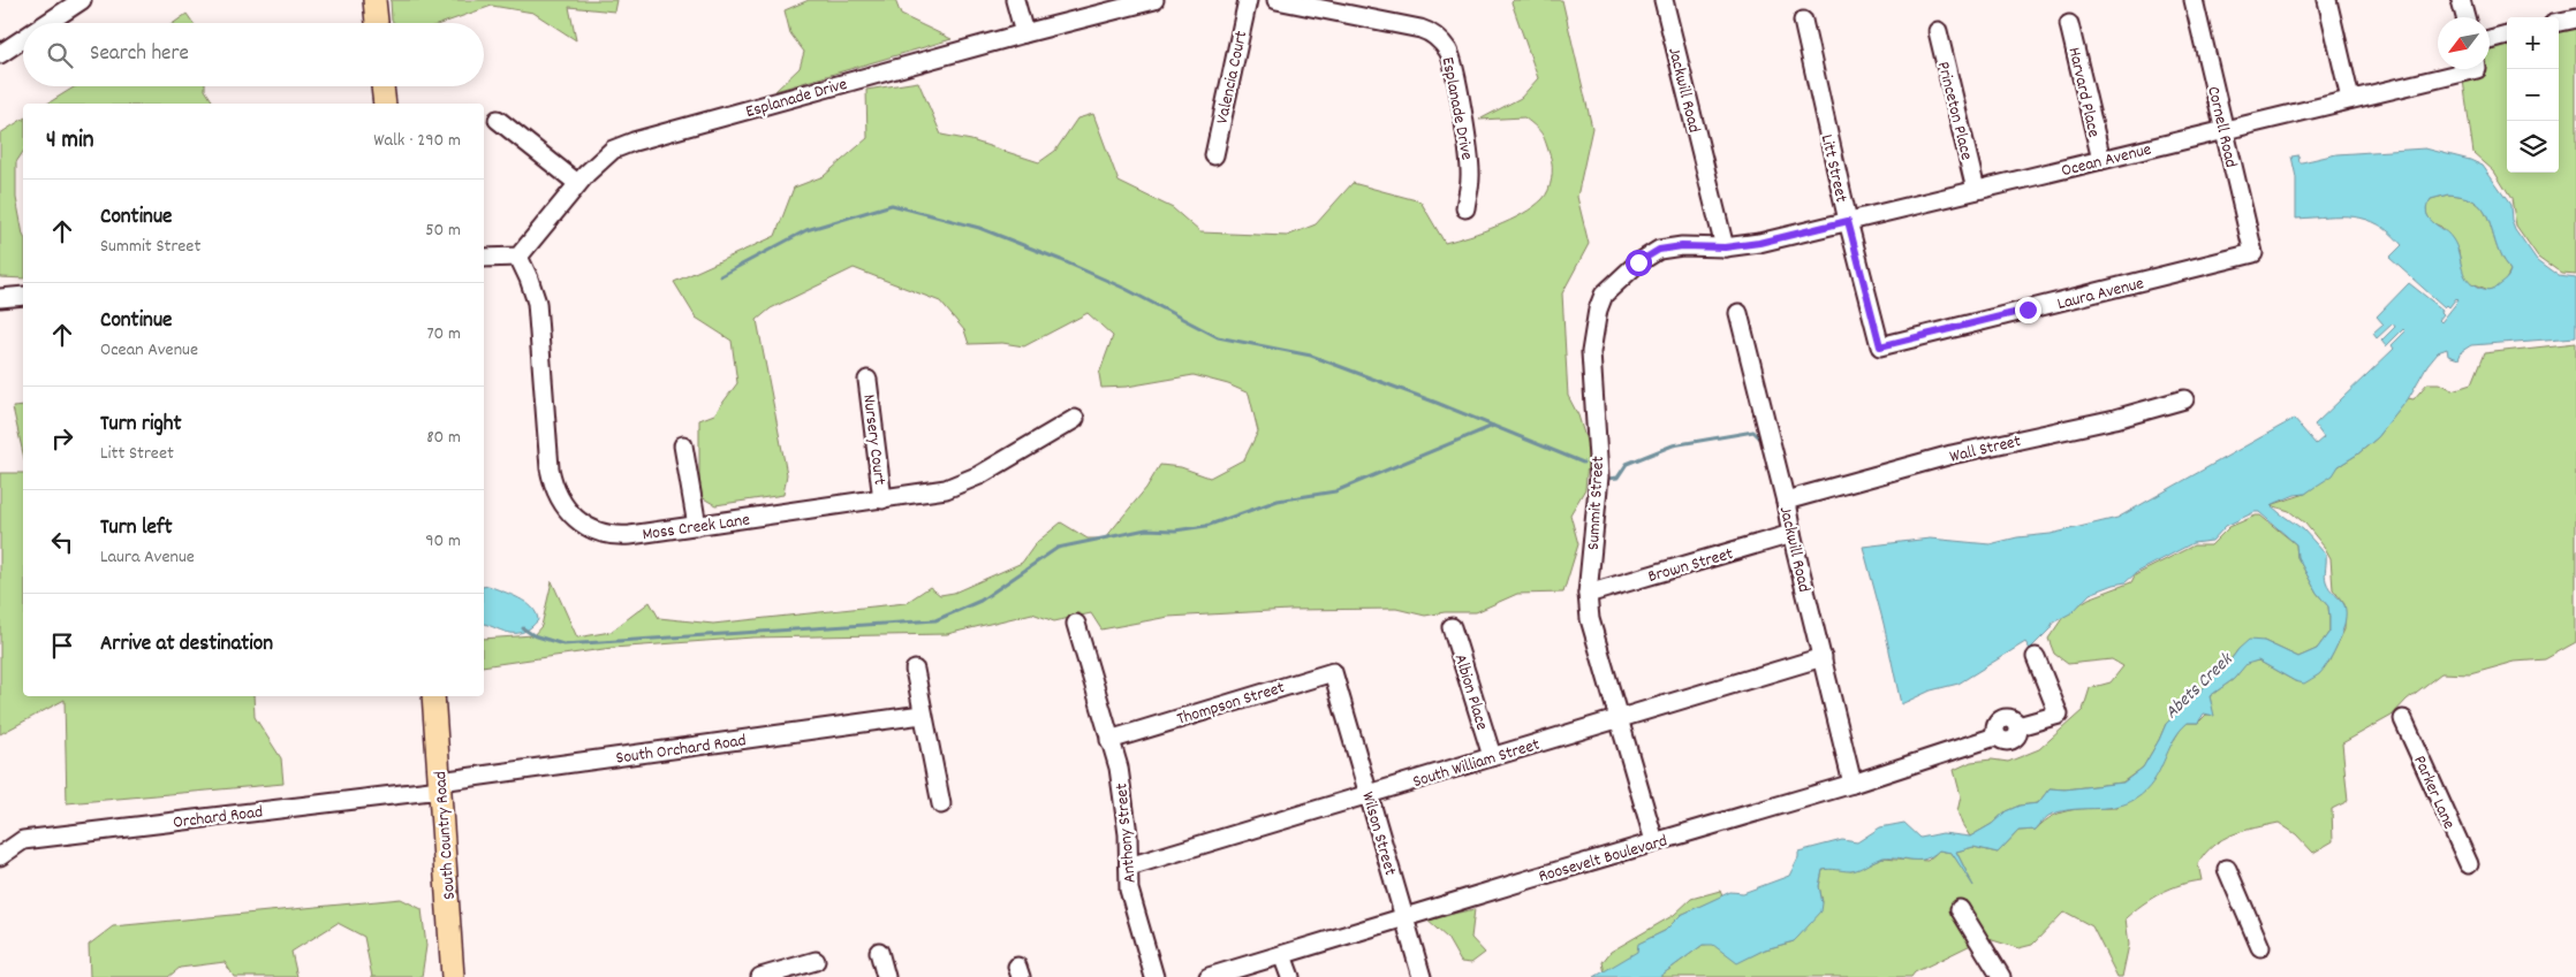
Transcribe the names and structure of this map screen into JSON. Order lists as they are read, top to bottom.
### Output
{
  "streets": {
    "main road": ["South Country Road"],
    "street": [
      "Valencia Court",
      "Jackwill Road",
      "Harvard Place",
      "Esplanade Drive",
      "Princeton Place",
      "Cornell Road",
      "Ocean Avenue",
      "Litt Street",
      "Laura Avenue",
      "Nursery Court",
      "Wall Street",
      "Summit Street",
      "Moss Creek Lane",
      "Brown Street",
      "Albion Place",
      "Thompson Street",
      "South Orchard Road",
      "South William Street",
      "Parker Lane",
      "Orchard Road",
      "Anthony Street",
      "Wilson Street",
      "Roosevelt Boulevard"
    ]
  },
  "crossings": [
    ["Jackwill Road", "Ocean Avenue"],
    ["Jackwill Road", "Wall Street"],
    ["Jackwill Road", "Summit Street"],
    ["Jackwill Road", "Brown Street"],
    ["Jackwill Road", "South William Street"],
    ["Jackwill Road", "Roosevelt Boulevard"],
    ["Harvard Place", "Ocean Avenue"],
    ["Esplanade Drive", "Moss Creek Lane"],
    ["Princeton Place", "Ocean Avenue"],
    ["Cornell Road", "Ocean Avenue"],
    ["Cornell Road", "Laura Avenue"],
    ["Ocean Avenue", "Litt Street"],
    ["Ocean Avenue", "Summit Street"],
    ["Litt Street", "Laura Avenue"],
    ["Nursery Court", "Moss Creek Lane"],
    ["Summit Street", "Brown Street"],
    ["Summit Street", "South William Street"],
    ["Summit Street", "Roosevelt Boulevard"],
    ["Albion Place", "South William Street"],
    ["Thompson Street", "Anthony Street"],
    ["Thompson Street", "Wilson Street"],
    ["South Orchard Road", "Orchard Road"],
    ["South Orchard Road", "South Country Road"],
    ["South William Street", "Anthony Street"],
    ["South William Street", "Wilson Street"],
    ["Orchard Road", "South Country Road"],
    ["Wilson Street", "Roosevelt Boulevard"]
  ],
  "water": ["Abets Creek"],
  "north": "bottom left",
  "page": {
    "map_buttons": ["+", "−"],
    "search": "Search here",
    "heading": ["4 min", "Walk · 290 m"],
    "list": [
      ["Continue", "Summit Street", "50 m"],
      ["Continue", "Ocean Avenue", "70 m"],
      ["Turn right", "Litt Street", "80 m"],
      ["Turn left", "Laura Avenue", "90 m"],
      "Arrive at destination"
    ]
  }
}
